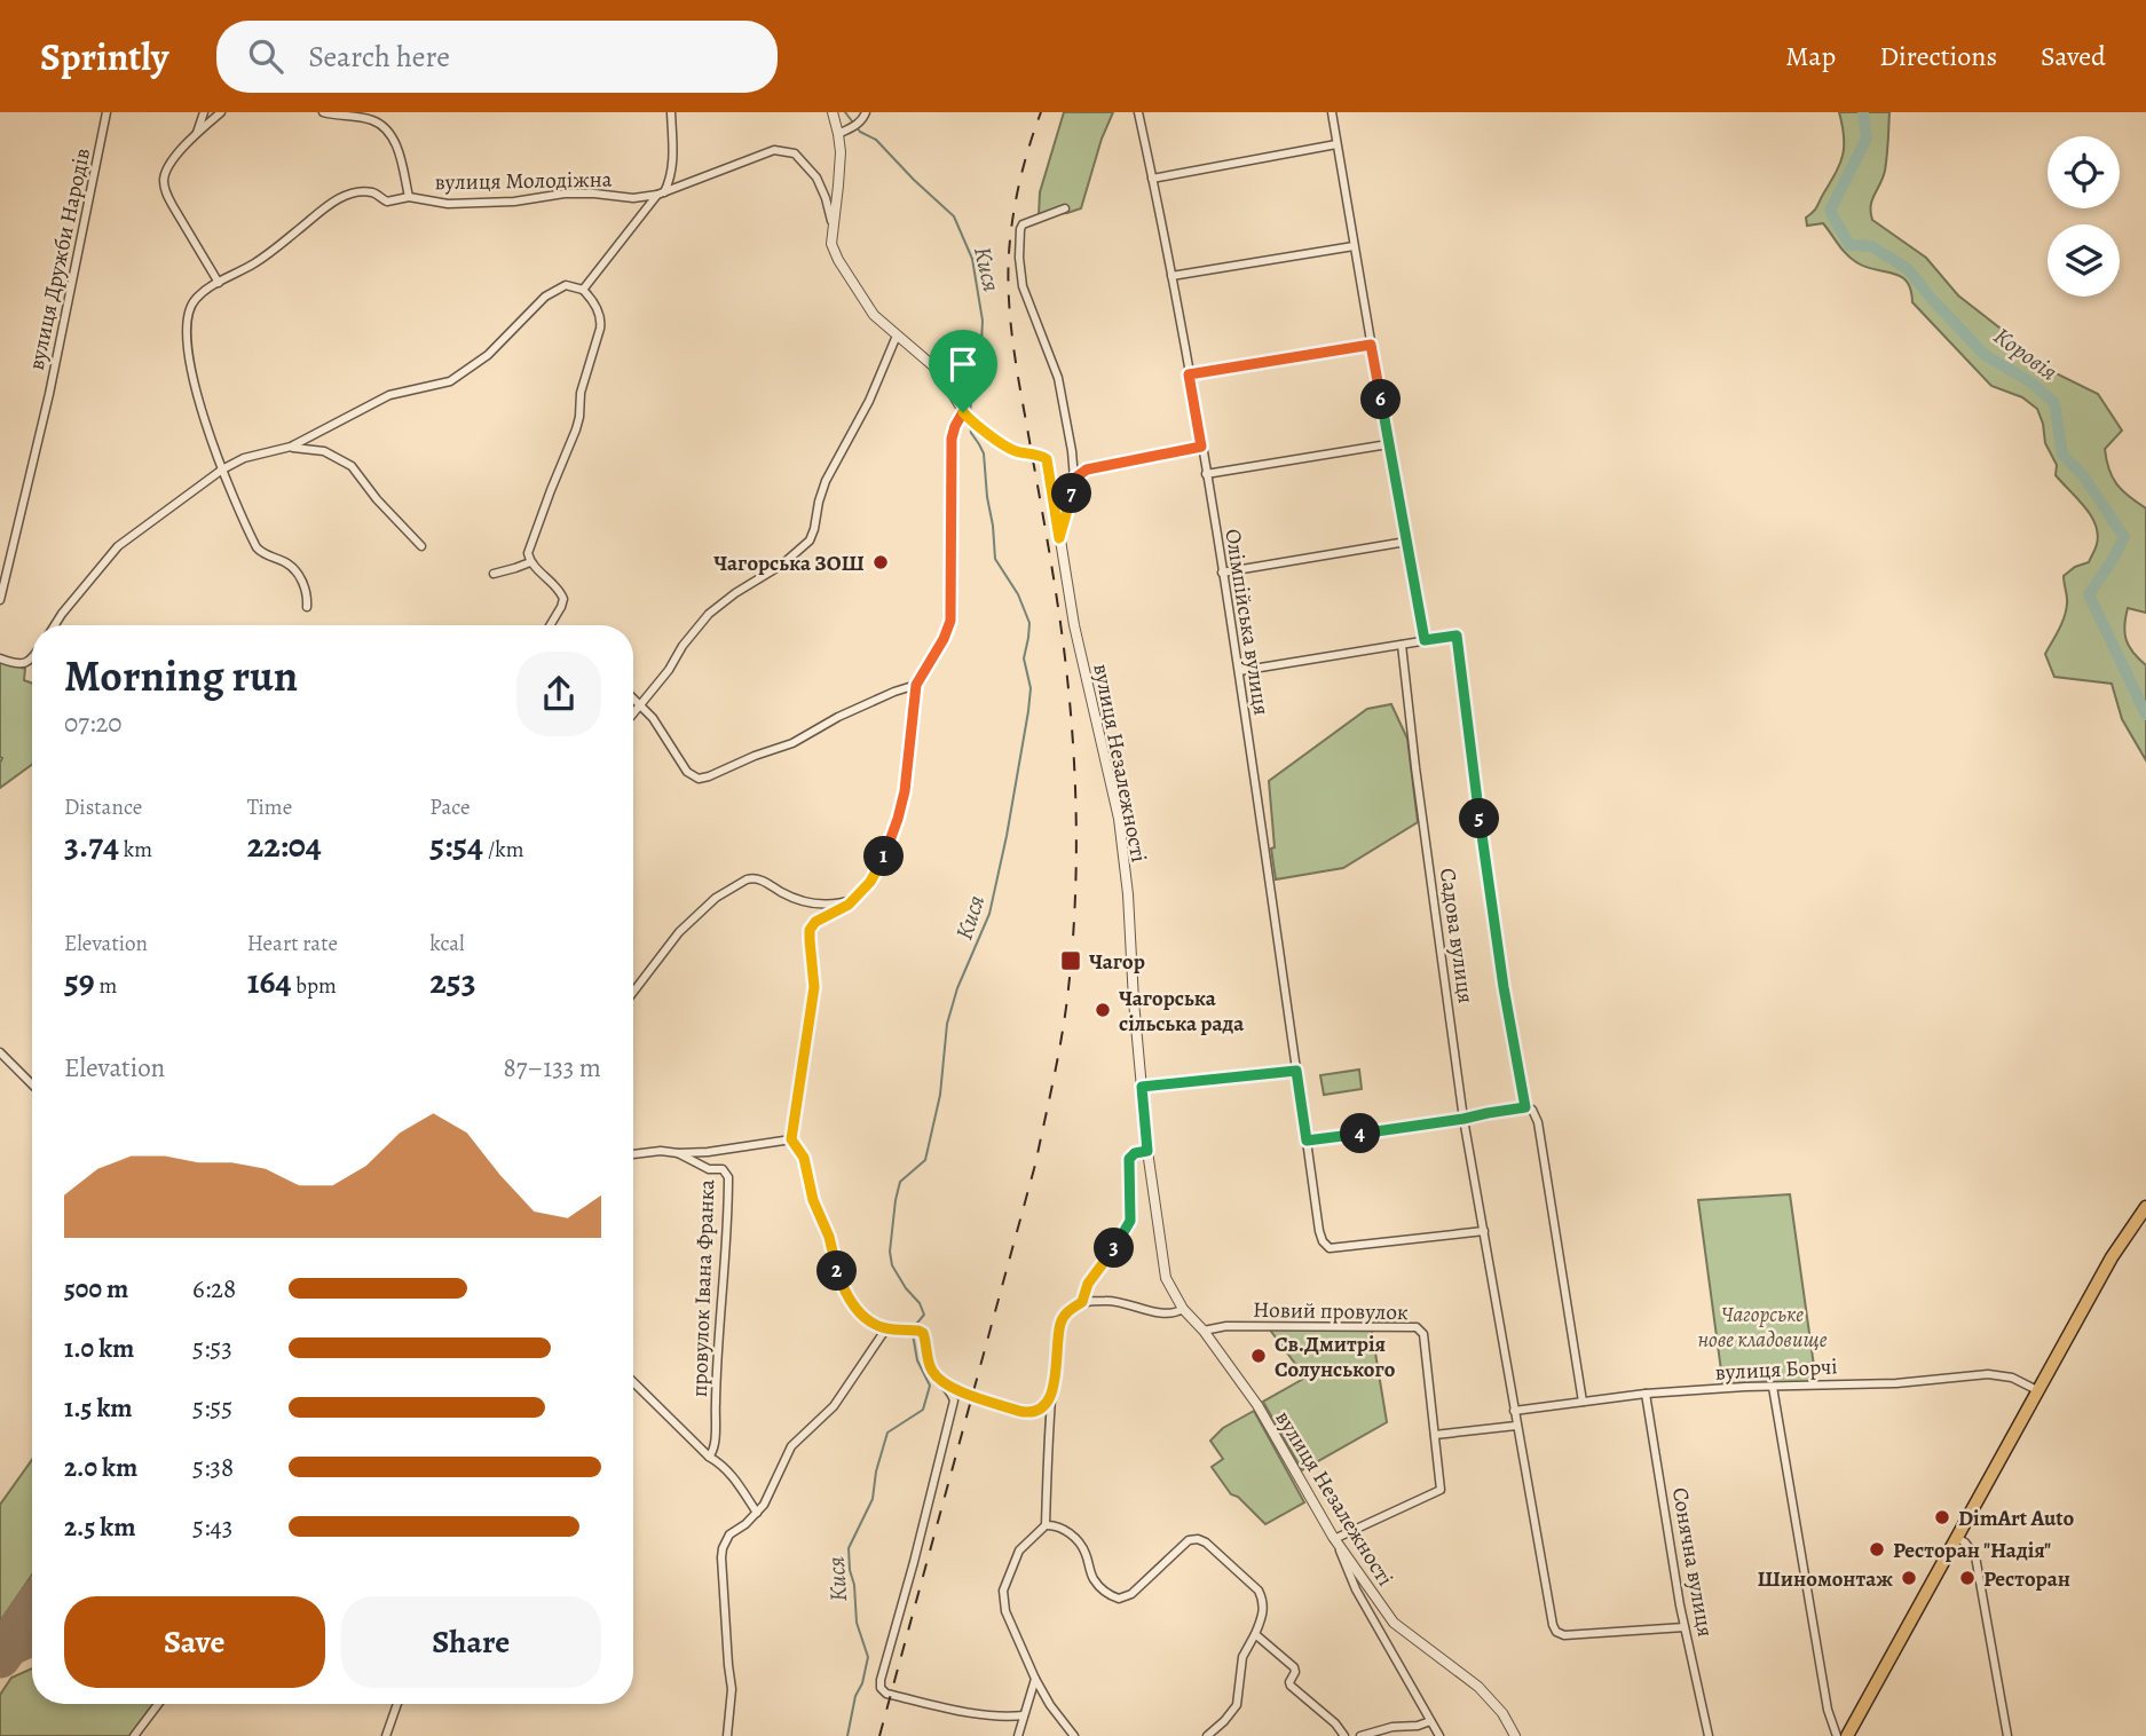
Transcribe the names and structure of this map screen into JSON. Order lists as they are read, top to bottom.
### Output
{
  "streets": {
    "street": [
      "вулиця Молодіжна",
      "вулиця Дружби Народів",
      "Олімпійська вулиця",
      "вулиця Незалежності",
      "Садова вулиця",
      "провулок Івана Франка",
      "Новий провулок",
      "вулиця Борчі",
      "Сонячна вулиця"
    ]
  },
  "crossings": [
    ["Олімпійська вулиця", "Садова вулиця"],
    ["вулиця Незалежності", "Новий провулок"],
    ["Садова вулиця", "вулиця Борчі"],
    ["Садова вулиця", "Сонячна вулиця"],
    ["вулиця Борчі", "Сонячна вулиця"]
  ],
  "water": ["Кися", "Коровія"],
  "parks": ["Чагорське нове кладовище"],
  "places": {
    "other": [
      "Чагорська ЗОШ",
      "Чагорська сільська рада",
      "Св.Дмитрія Солунського",
      "DimArt Auto",
      "Ресторан \"Надія\"",
      "Шиномонтаж",
      "Ресторан"
    ],
    "transit": ["Чагор"]
  },
  "page": {
    "header": "Sprintly",
    "search": "Search here",
    "nav": ["Map", "Directions", "Saved"],
    "pins": [
      "6",
      "7",
      "5",
      "1",
      "4",
      "3",
      "2"
    ],
    "heading": ["Morning run", "07:20"],
    "stats": [
      ["Distance", "3.74 km"],
      ["Time", "22:04"],
      ["Pace", "5:54 /km"],
      ["Elevation", "59 m"],
      ["Heart rate", "164 bpm"],
      ["kcal", "253"]
    ],
    "chart": ["Elevation", "87–133 m"],
    "list": [
      {
        "name": "500 m",
        "note": "6:28"
      },
      {
        "name": "1.0 km",
        "note": "5:53"
      },
      {
        "name": "1.5 km",
        "note": "5:55"
      },
      {
        "name": "2.0 km",
        "note": "5:38"
      },
      {
        "name": "2.5 km",
        "note": "5:43"
      }
    ],
    "buttons": ["Save", "Share"]
  }
}
